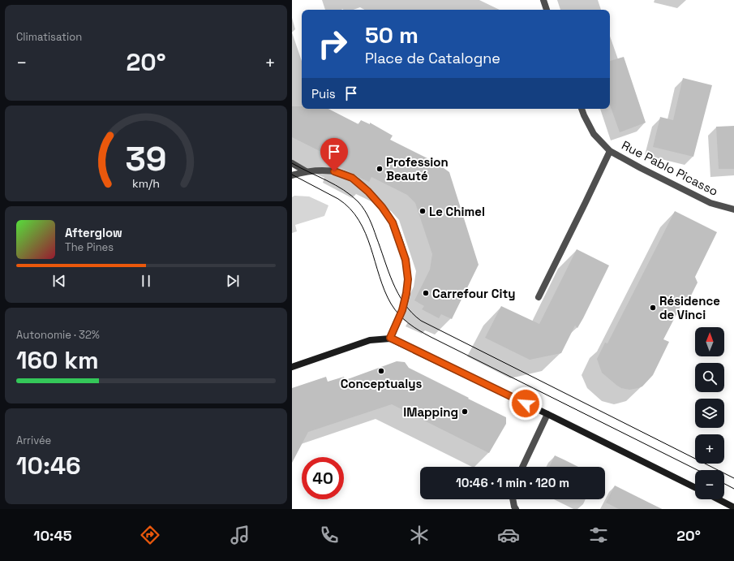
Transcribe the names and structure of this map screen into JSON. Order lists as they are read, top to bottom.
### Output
{
  "streets": {
    "street": ["Rue Pablo Picasso"]
  },
  "places": [
    "Profession Beauté",
    "Le Chimel",
    "Carrefour City",
    "Résidence de Vinci",
    "Conceptualys",
    "IMapping"
  ],
  "north": "top",
  "page": {
    "tile": [
      "Climatisation",
      ["Autonomie · 32%", "160 km"],
      ["Arrivée", "10:46"]
    ],
    "turn": ["50 m", "Place de Catalogne"],
    "heat": ["−", "20°", "+"],
    "then": "Puis",
    "song": ["Afterglow", "The Pines"],
    "map_buttons": ["+", "−"],
    "limit": "40",
    "trip": "10:46 · 1 min · 120 m",
    "tabs": ["10:45", "20°"],
    "gauge": ["39", "km/h"]
  }
}
